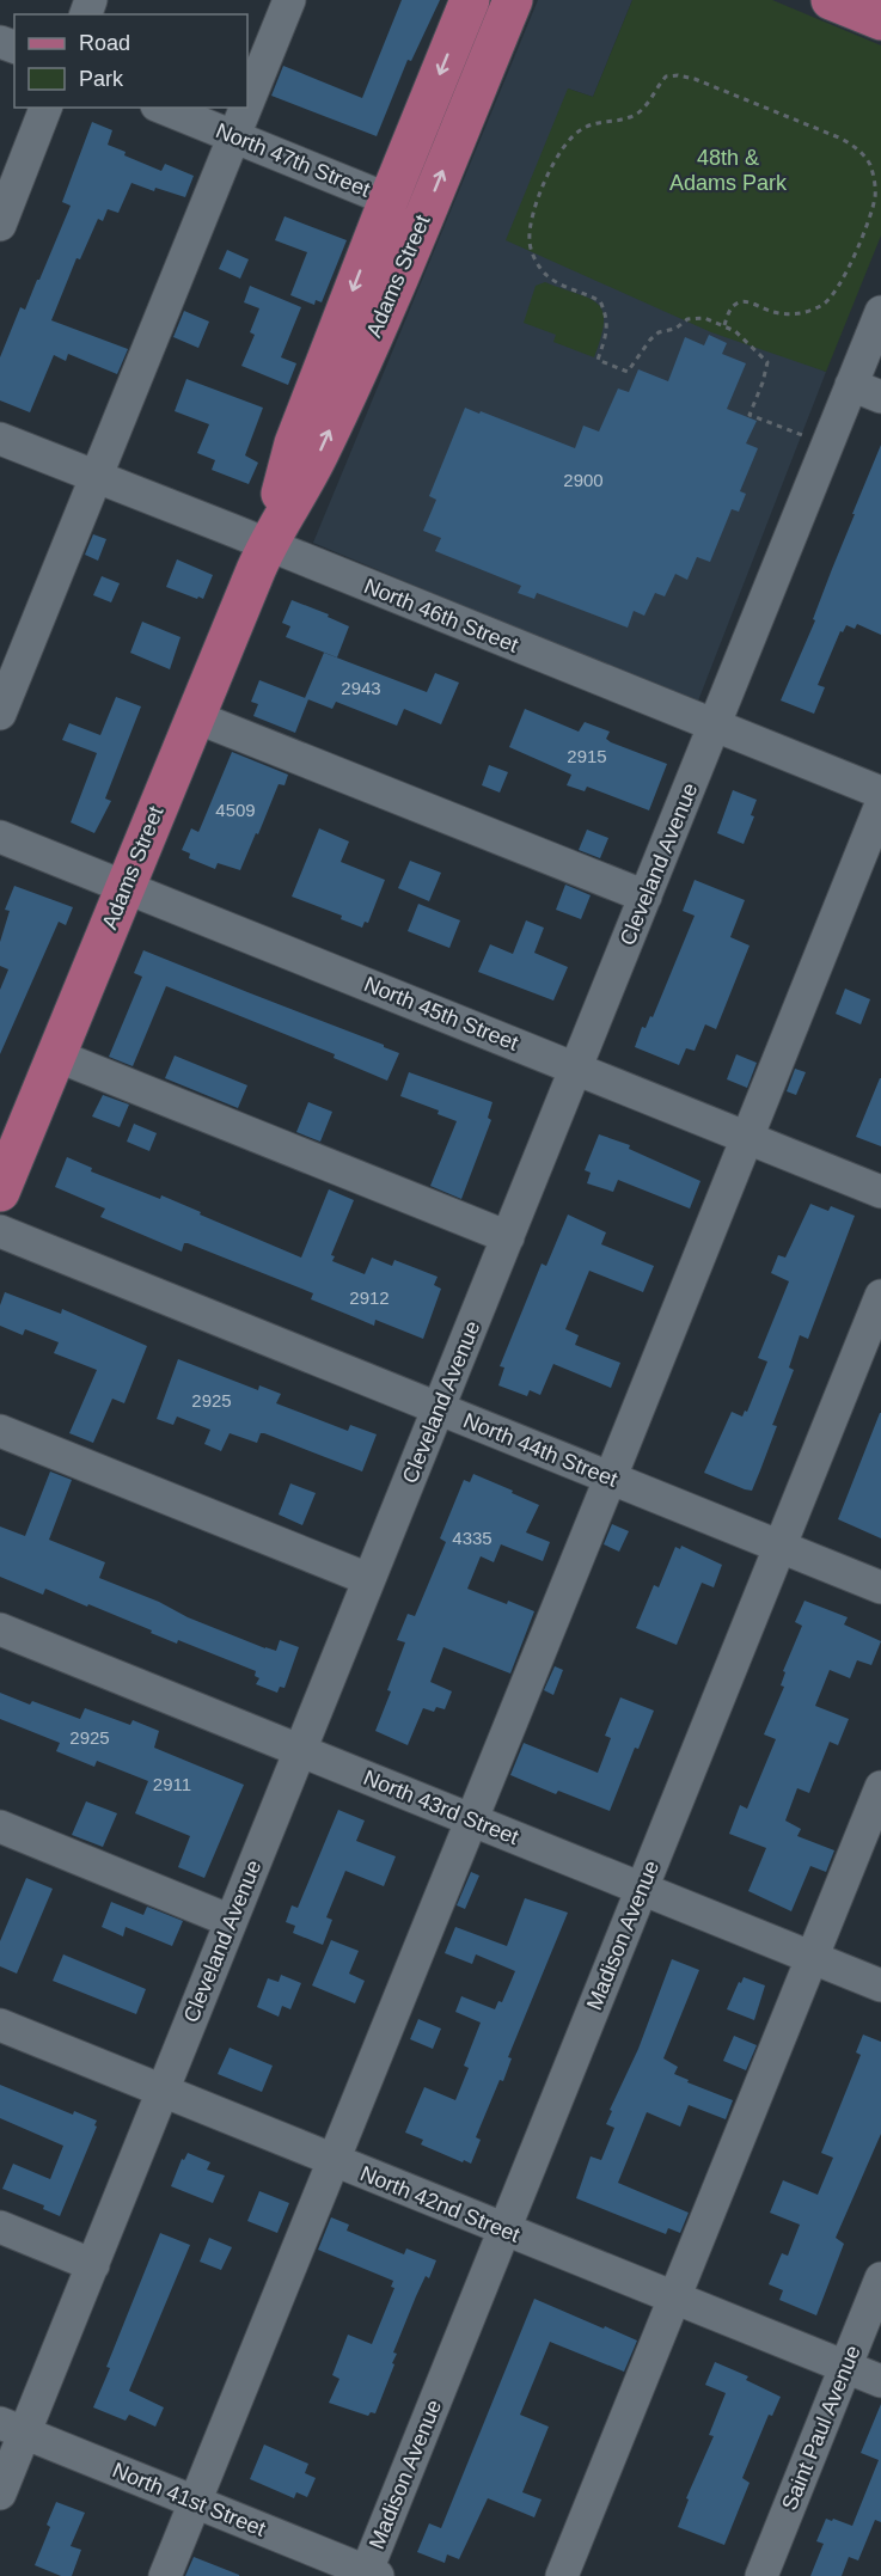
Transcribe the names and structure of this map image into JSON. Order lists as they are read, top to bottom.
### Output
{
  "streets": {
    "main road": ["Adams Street"],
    "street": [
      "North 47th Street",
      "North 46th Street",
      "Cleveland Avenue",
      "North 45th Street",
      "North 44th Street",
      "North 43rd Street",
      "Madison Avenue",
      "North 42nd Street",
      "Saint Paul Avenue",
      "North 41st Street"
    ]
  },
  "crossings": [
    ["North 47th Street", "Adams Street"],
    ["Adams Street", "North 46th Street"],
    ["Adams Street", "North 45th Street"],
    ["North 46th Street", "Cleveland Avenue"],
    ["Cleveland Avenue", "North 45th Street"],
    ["Cleveland Avenue", "North 44th Street"],
    ["Cleveland Avenue", "North 43rd Street"],
    ["Cleveland Avenue", "North 42nd Street"],
    ["Cleveland Avenue", "North 41st Street"],
    ["North 44th Street", "Madison Avenue"],
    ["North 43rd Street", "Madison Avenue"],
    ["Madison Avenue", "North 42nd Street"],
    ["Madison Avenue", "North 41st Street"],
    ["North 42nd Street", "Saint Paul Avenue"]
  ],
  "parks": ["48th & Adams Park"],
  "house_numbers": [
    "2900",
    "2943",
    "2915",
    "4509",
    "2912",
    "2925",
    "4335",
    "2925",
    "2911"
  ],
  "legend": ["Road", "Park"]
}
